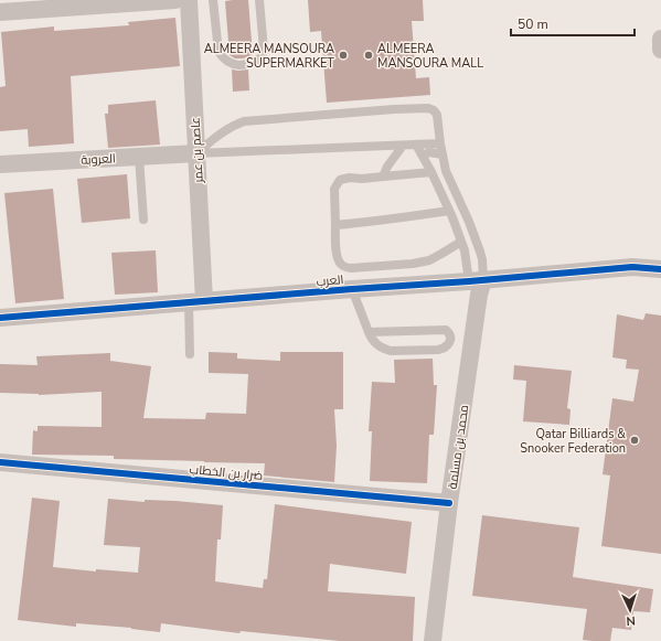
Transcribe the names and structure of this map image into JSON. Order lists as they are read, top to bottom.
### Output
{
  "streets": {
    "street": [
      "عاصم بن عمر",
      "العروبة",
      "العرب",
      "محمد بن مسلمة",
      "ضرار بن الخطاب"
    ]
  },
  "crossings": [
    ["عاصم بن عمر", "العروبة"],
    ["عاصم بن عمر", "العرب"],
    ["العرب", "محمد بن مسلمة"],
    ["محمد بن مسلمة", "ضرار بن الخطاب"]
  ],
  "places": ["ALMEERA MANSOURA SUPERMARKET", "ALMEERA MANSOURA MALL", "Qatar Billiards & Snooker Federation"],
  "scale_bar": "50 m",
  "north": "bottom"
}
